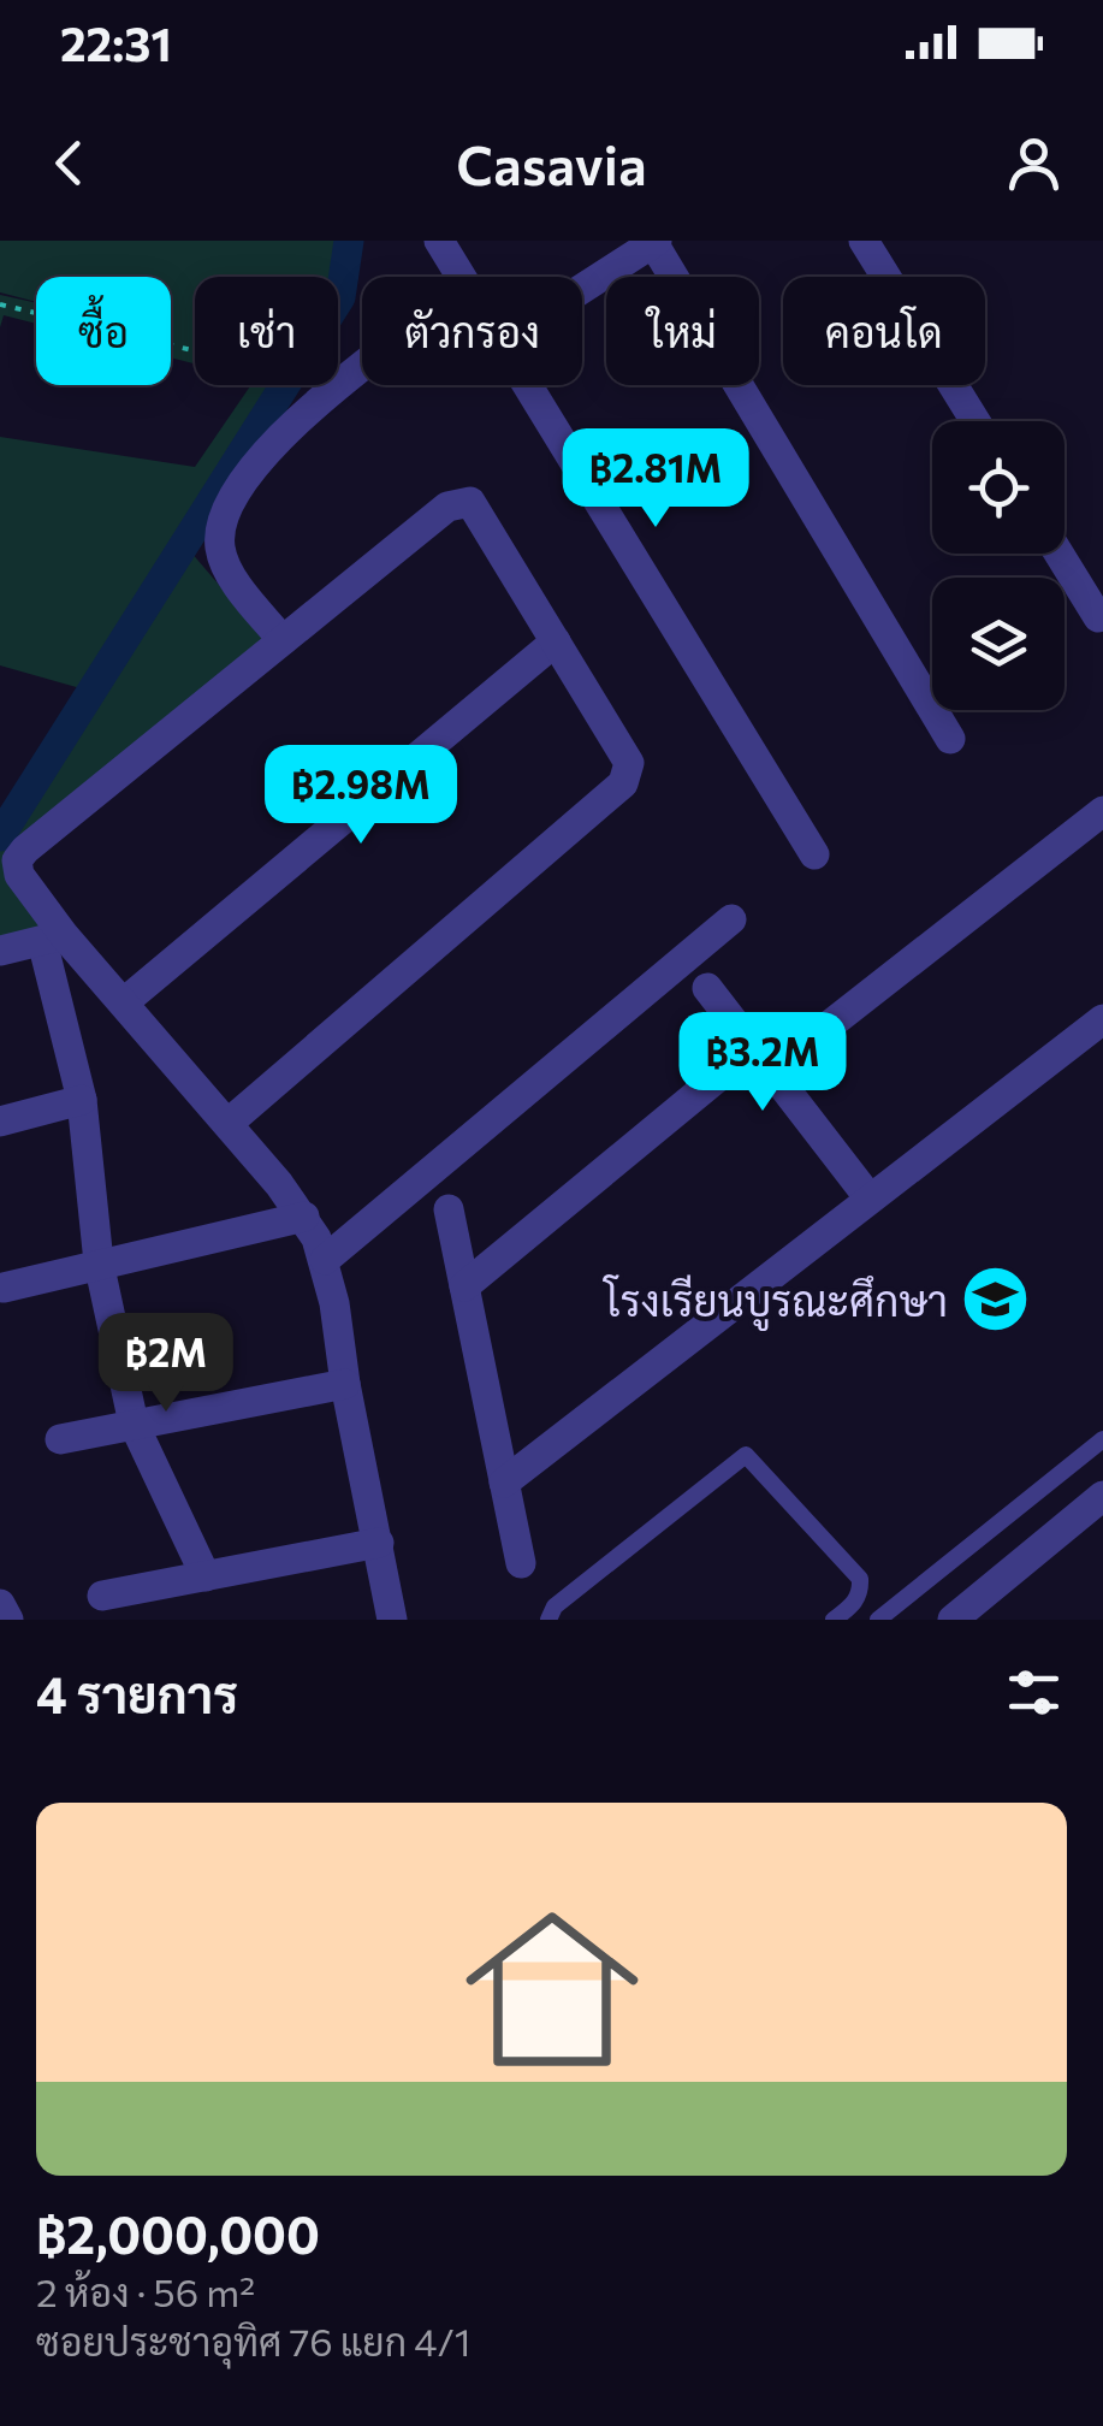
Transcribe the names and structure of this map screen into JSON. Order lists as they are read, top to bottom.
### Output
{
  "places": {
    "school or university": ["โรงเรียนบูรณะศึกษา"]
  },
  "page": {
    "status": "22:31",
    "header": "Casavia",
    "chip": [
      "ซื้อ",
      "เช่า",
      "ตัวกรอง",
      "ใหม่",
      "คอนโด"
    ],
    "price": [
      "฿2.81M",
      "฿2.98M",
      "฿3.2M",
      "฿2M"
    ],
    "heading": "4 รายการ",
    "list": [
      {
        "name": "฿2,000,000",
        "note": "2 ห้อง · 56 m² · ซอยประชาอุทิศ 76 แยก 4/1"
      }
    ]
  }
}
